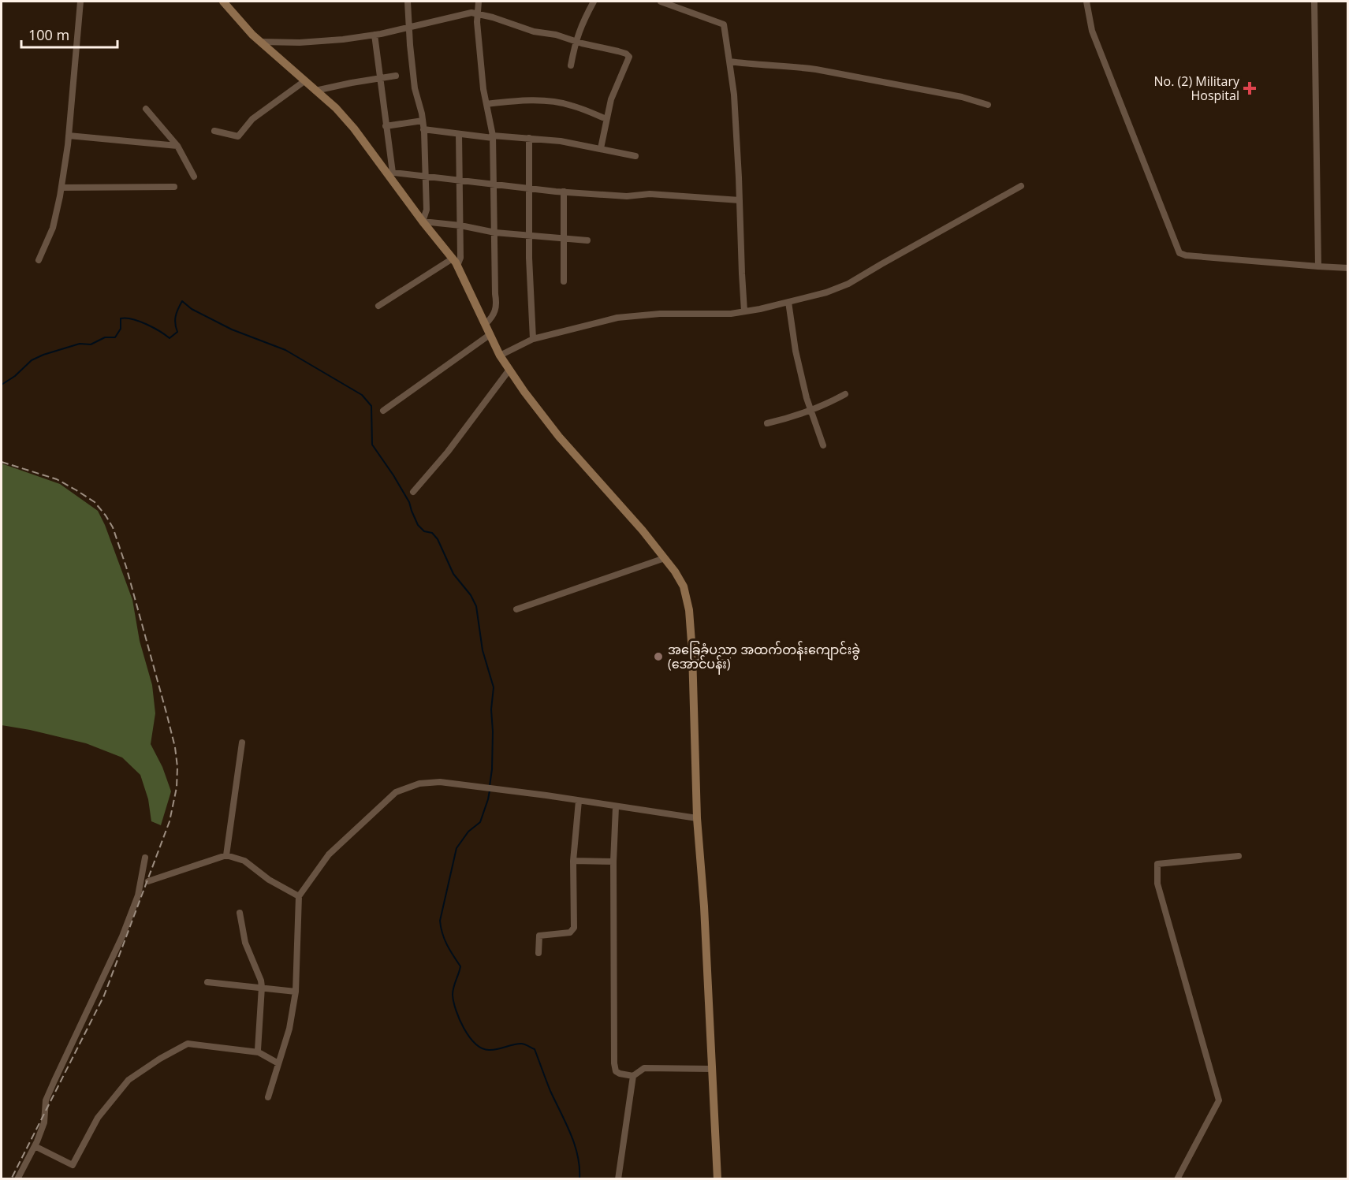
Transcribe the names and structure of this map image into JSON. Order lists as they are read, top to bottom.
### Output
{
  "places": {
    "health": ["No. (2) Military Hospital"],
    "other": ["အခြေခံပညာ အထက်တန်းကျောင်းခွဲ (အောင်ပန်း)"]
  },
  "scale_bar": "100 m"
}
